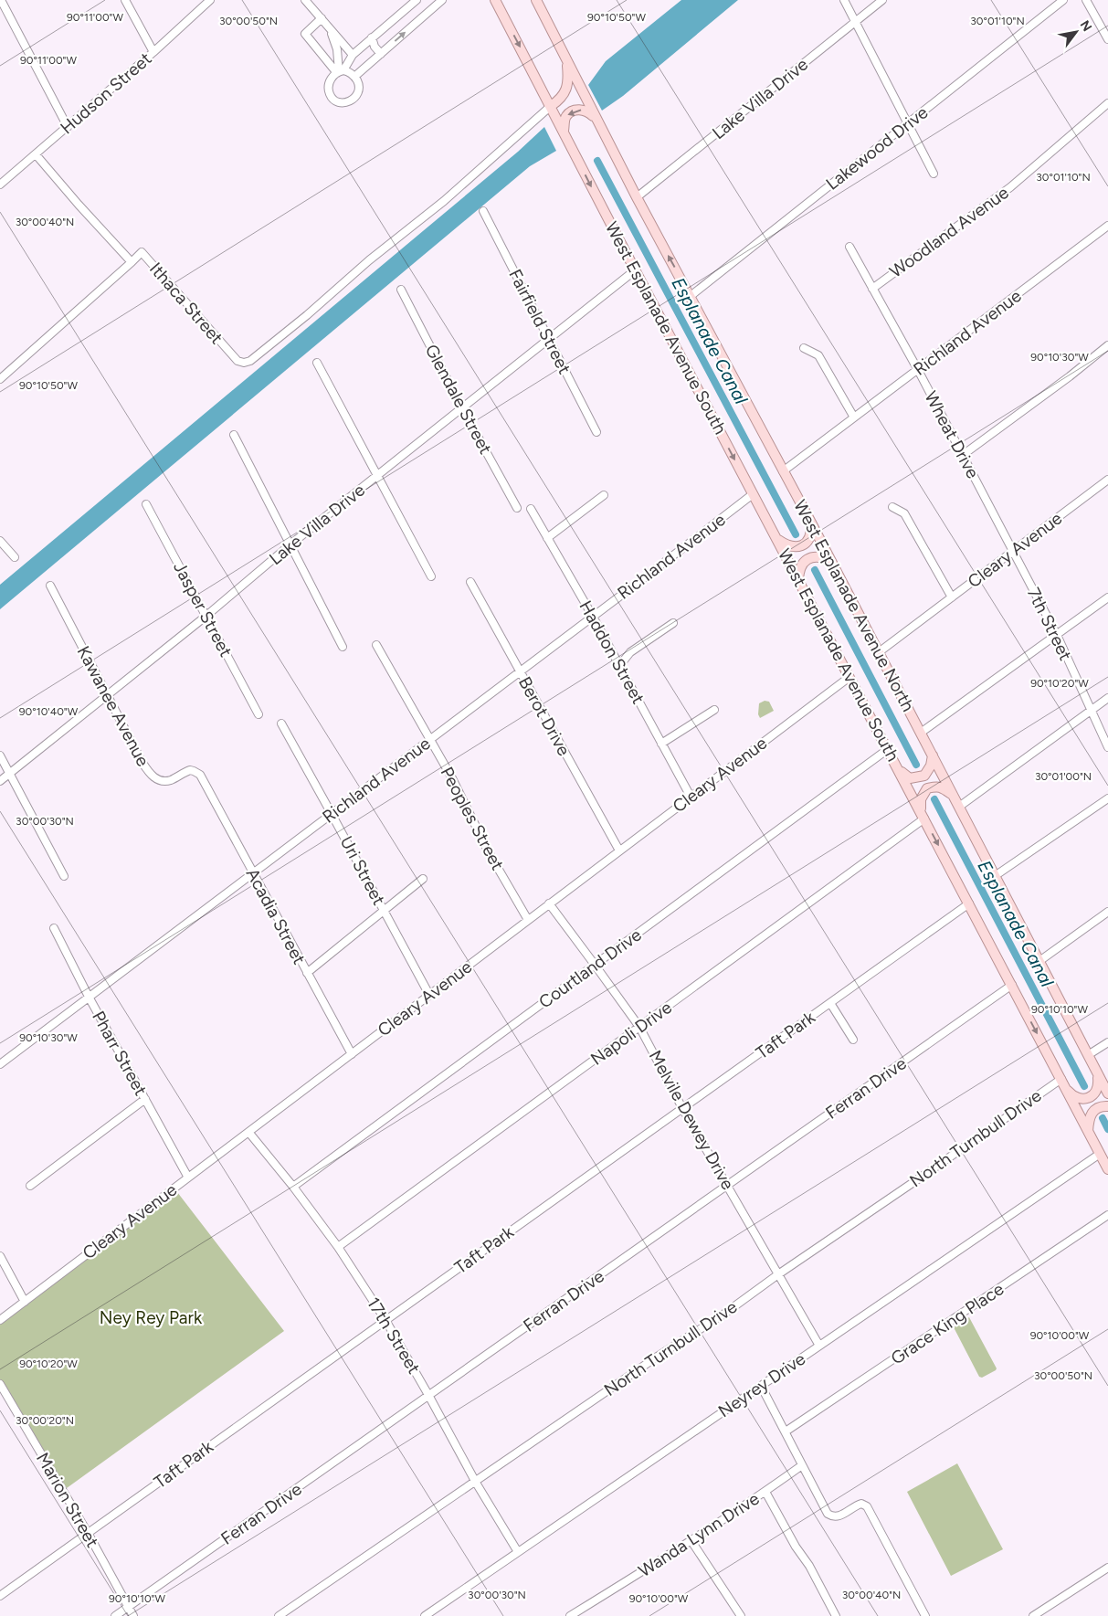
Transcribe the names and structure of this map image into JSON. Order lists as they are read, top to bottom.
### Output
{
  "streets": {
    "main road": ["West Esplanade Avenue South", "West Esplanade Avenue North"],
    "street": [
      "Hudson Street",
      "Lake Villa Drive",
      "Lakewood Drive",
      "Woodland Avenue",
      "Ithaca Street",
      "Fairfield Street",
      "Richland Avenue",
      "Glendale Street",
      "Wheat Drive",
      "Cleary Avenue",
      "Jasper Street",
      "7th Street",
      "Haddon Street",
      "Kawanee Avenue",
      "Berot Drive",
      "Peoples Street",
      "Uri Street",
      "Acadia Street",
      "Courtland Drive",
      "Napoli Drive",
      "Taft Park",
      "Pharr Street",
      "Ferran Drive",
      "Melvile Dewey Drive",
      "North Turnbull Drive",
      "Grace King Place",
      "17th Street",
      "Neyrey Drive",
      "Marion Street",
      "Wanda Lynn Drive"
    ]
  },
  "crossings": [
    ["Hudson Street", "Ithaca Street"],
    ["Lake Villa Drive", "Fairfield Street"],
    ["Lake Villa Drive", "West Esplanade Avenue South"],
    ["Lake Villa Drive", "Glendale Street"],
    ["Lake Villa Drive", "West Esplanade Avenue North"],
    ["Lake Villa Drive", "Jasper Street"],
    ["Lake Villa Drive", "Kawanee Avenue"],
    ["Lakewood Drive", "West Esplanade Avenue North"],
    ["Woodland Avenue", "Wheat Drive"],
    ["Ithaca Street", "West Esplanade Avenue South"],
    ["West Esplanade Avenue South", "Richland Avenue"],
    ["West Esplanade Avenue South", "Cleary Avenue"],
    ["West Esplanade Avenue South", "Courtland Drive"],
    ["West Esplanade Avenue South", "Napoli Drive"],
    ["West Esplanade Avenue South", "Taft Park"],
    ["West Esplanade Avenue South", "Ferran Drive"],
    ["West Esplanade Avenue South", "North Turnbull Drive"],
    ["West Esplanade Avenue South", "Neyrey Drive"],
    ["Richland Avenue", "Wheat Drive"],
    ["Richland Avenue", "West Esplanade Avenue North"],
    ["Richland Avenue", "Haddon Street"],
    ["Richland Avenue", "Berot Drive"],
    ["Richland Avenue", "Peoples Street"],
    ["Richland Avenue", "Uri Street"],
    ["Richland Avenue", "Acadia Street"],
    ["Richland Avenue", "Pharr Street"],
    ["Wheat Drive", "Cleary Avenue"],
    ["Wheat Drive", "7th Street"],
    ["Cleary Avenue", "West Esplanade Avenue North"],
    ["Cleary Avenue", "7th Street"],
    ["Cleary Avenue", "Haddon Street"],
    ["Cleary Avenue", "Berot Drive"],
    ["Cleary Avenue", "Peoples Street"],
    ["Cleary Avenue", "Uri Street"],
    ["Cleary Avenue", "Acadia Street"],
    ["Cleary Avenue", "Pharr Street"],
    ["Cleary Avenue", "Melvile Dewey Drive"],
    ["Cleary Avenue", "17th Street"],
    ["Kawanee Avenue", "Acadia Street"],
    ["Courtland Drive", "Melvile Dewey Drive"],
    ["Courtland Drive", "17th Street"],
    ["Napoli Drive", "Melvile Dewey Drive"],
    ["Napoli Drive", "17th Street"],
    ["Taft Park", "Melvile Dewey Drive"],
    ["Taft Park", "17th Street"],
    ["Taft Park", "Marion Street"],
    ["Ferran Drive", "Melvile Dewey Drive"],
    ["Ferran Drive", "17th Street"],
    ["Ferran Drive", "Marion Street"],
    ["Melvile Dewey Drive", "North Turnbull Drive"],
    ["Melvile Dewey Drive", "Neyrey Drive"],
    ["North Turnbull Drive", "17th Street"],
    ["17th Street", "Neyrey Drive"]
  ],
  "one_way": ["West Esplanade Avenue South"],
  "water": ["Esplanade Canal"],
  "parks": ["Ney Rey Park"],
  "north": "top right",
  "coordinates": [
    "90°11'00\"W",
    "90°10'50\"W",
    "30°00'50\"N",
    "30°01'10\"N",
    "30°00'40\"N",
    "90°10'30\"W",
    "90°10'20\"W",
    "90°10'40\"W",
    "30°01'00\"N",
    "30°00'30\"N",
    "90°10'10\"W",
    "90°10'00\"W",
    "30°00'20\"N"
  ]
}
